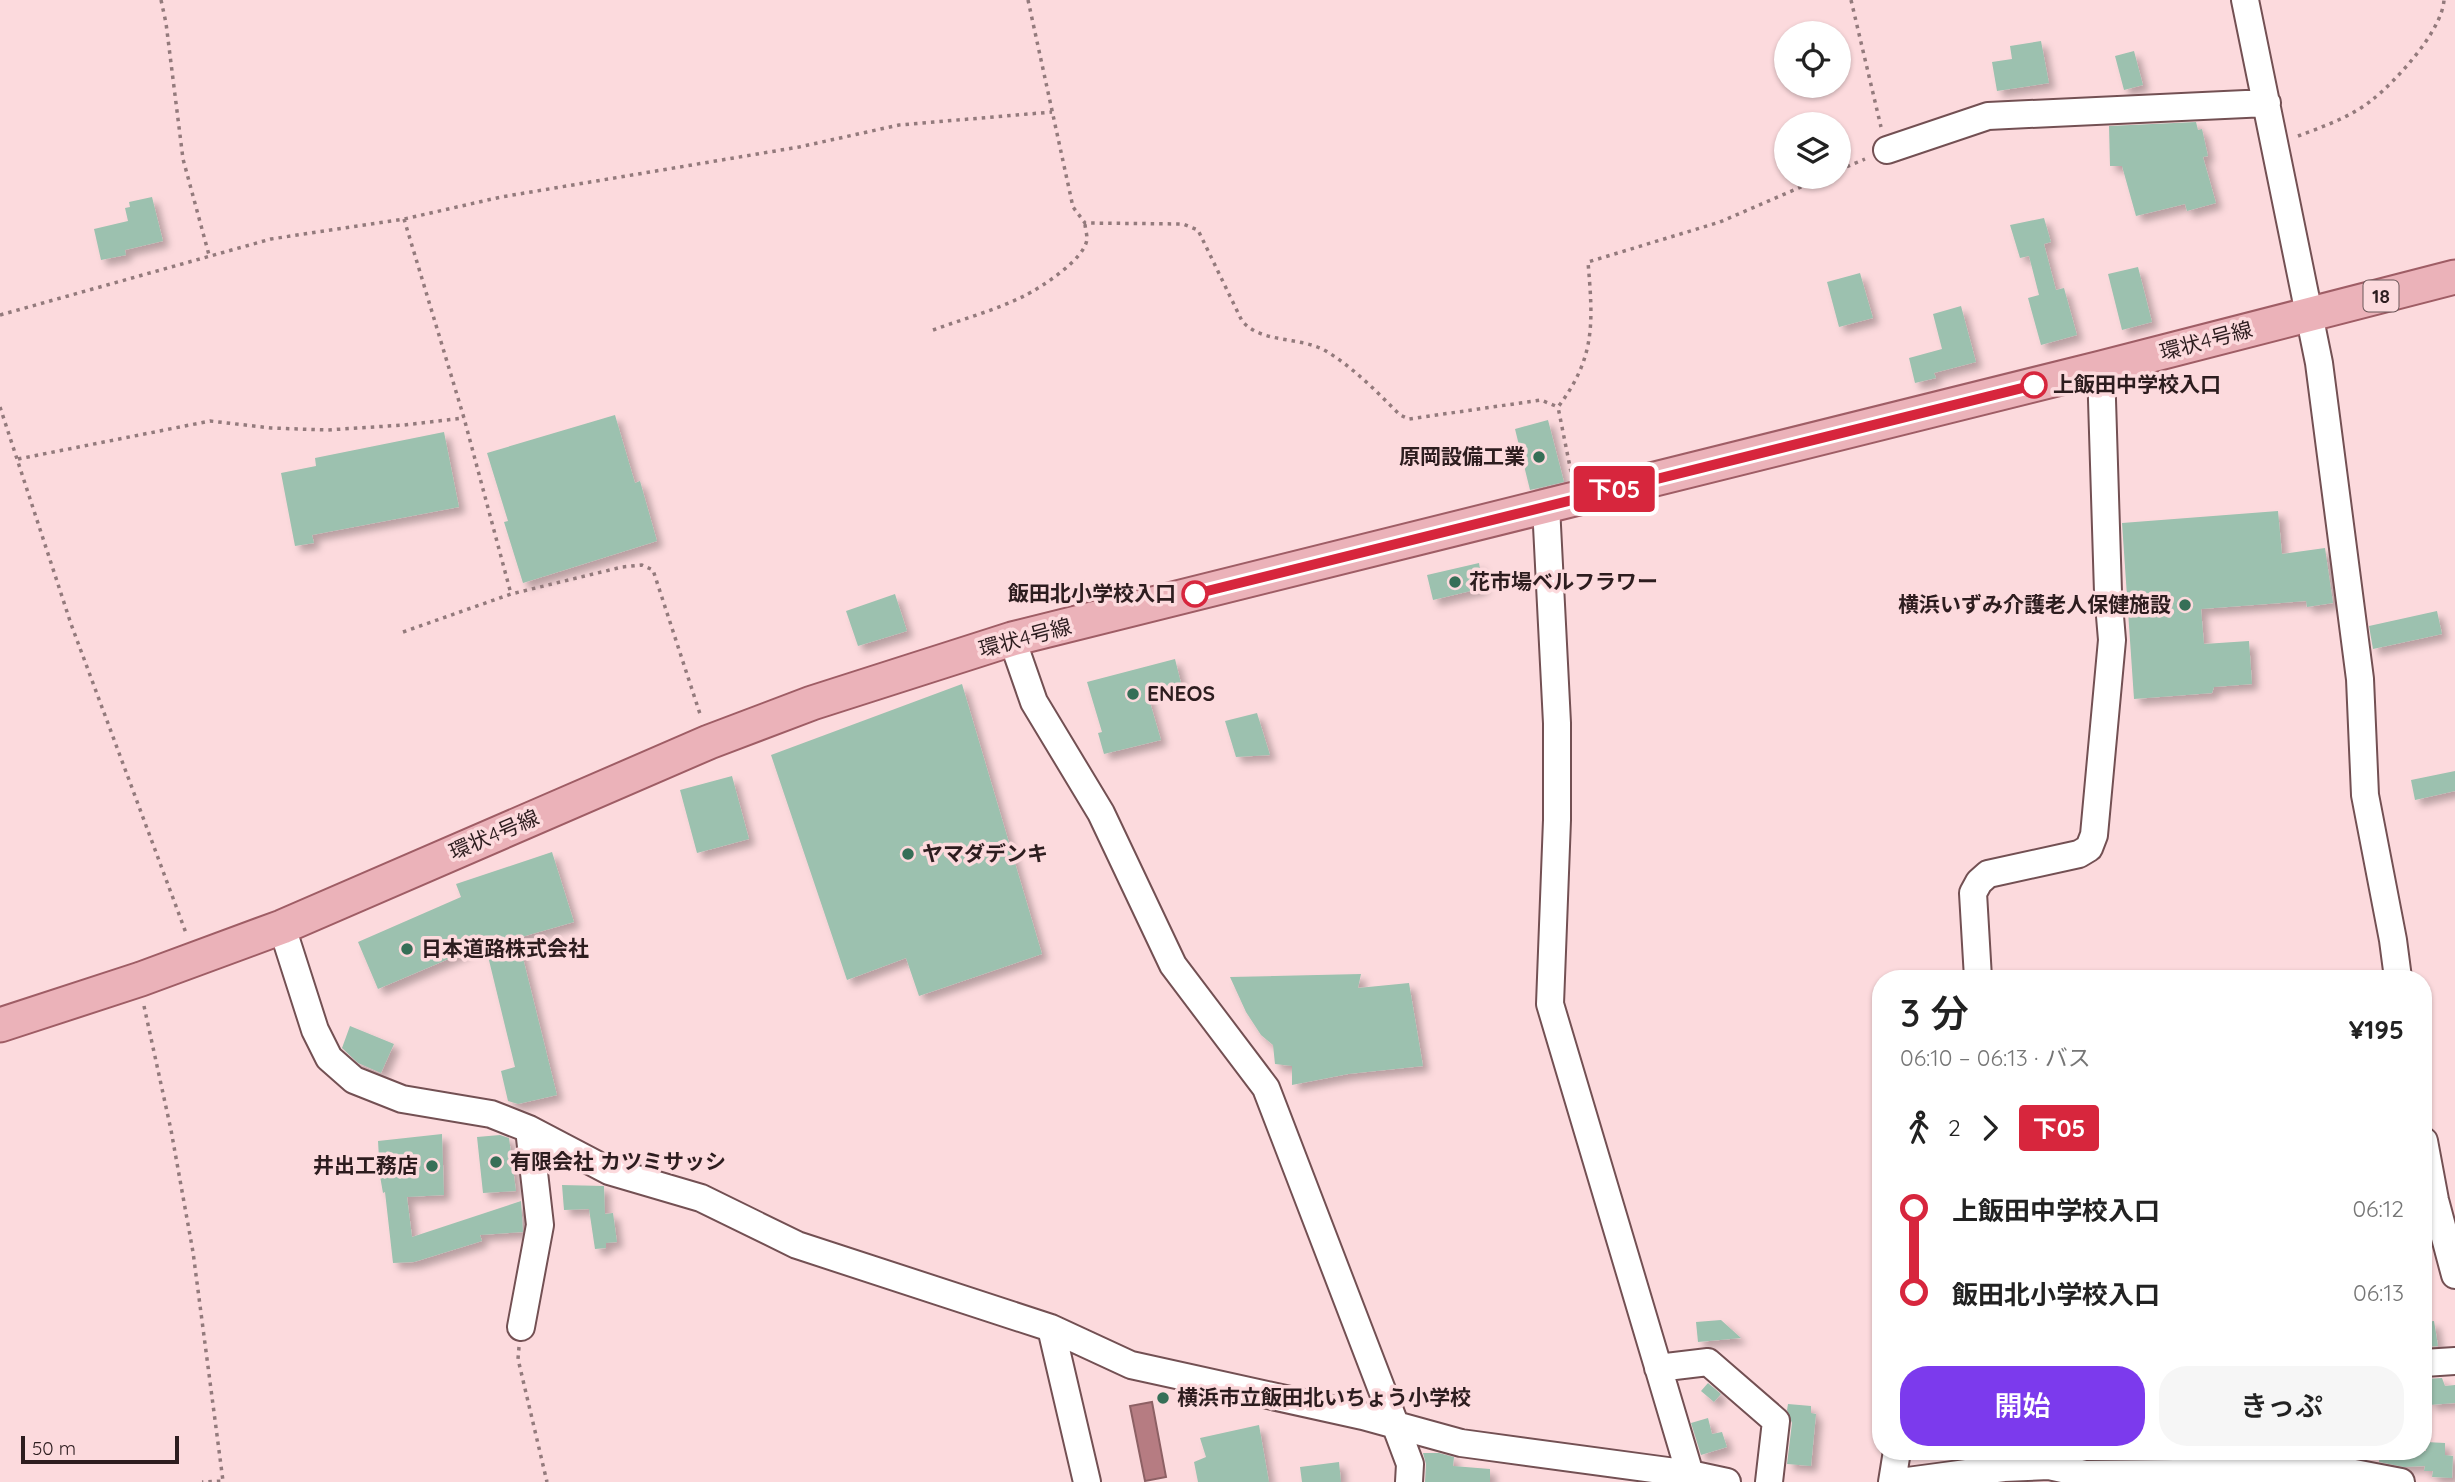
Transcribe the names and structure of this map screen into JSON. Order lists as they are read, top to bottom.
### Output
{
  "streets": {
    "main road": ["18", "環状4号線"]
  },
  "places": [
    "上飯田中学校入口",
    "原岡設備工業",
    "花市場ベルフラワー",
    "飯田北小学校入口",
    "横浜いずみ介護老人保健施設",
    "ENEOS",
    "ヤマダデンキ",
    "日本道路株式会社",
    "有限会社 カツミサッシ",
    "井出工務店",
    "横浜市立飯田北いちょう小学校"
  ],
  "lines": ["bus line 下05"],
  "scale_bar": "50 m",
  "page": {
    "on_map": "下05",
    "heading": ["3 分", "06:10 – 06:13 · バス", "¥195"],
    "legs": ["2", "下05"],
    "list": [
      {
        "name": "上飯田中学校入口",
        "value": "06:12"
      },
      {
        "name": "飯田北小学校入口",
        "value": "06:13"
      }
    ],
    "buttons": ["開始", "きっぷ"],
    "scale": "50 m"
  }
}
